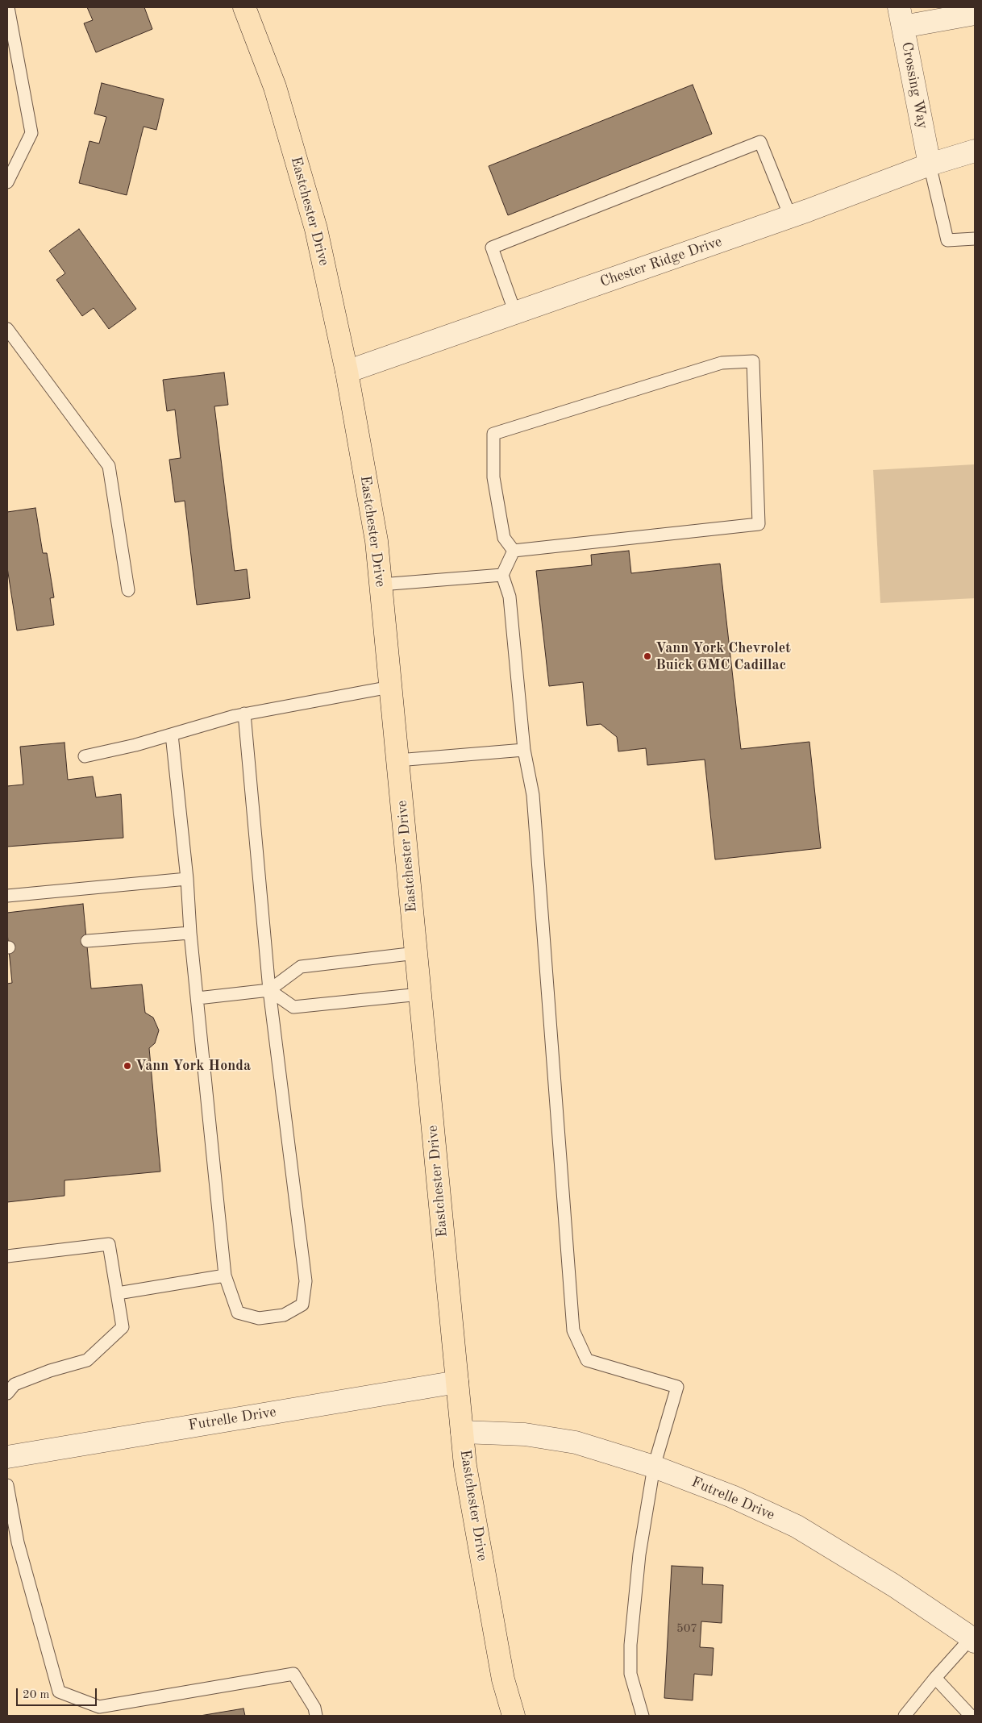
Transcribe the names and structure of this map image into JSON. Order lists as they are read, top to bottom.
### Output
{
  "streets": {
    "main road": ["Eastchester Drive"],
    "street": ["Crossing Way", "Chester Ridge Drive", "Futrelle Drive"]
  },
  "crossings": [
    ["Crossing Way", "Chester Ridge Drive"],
    ["Eastchester Drive", "Chester Ridge Drive"],
    ["Eastchester Drive", "Futrelle Drive"]
  ],
  "places": ["Vann York Chevrolet Buick GMC Cadillac", "Vann York Honda"],
  "house_numbers": ["507"],
  "scale_bar": "20 m"
}
